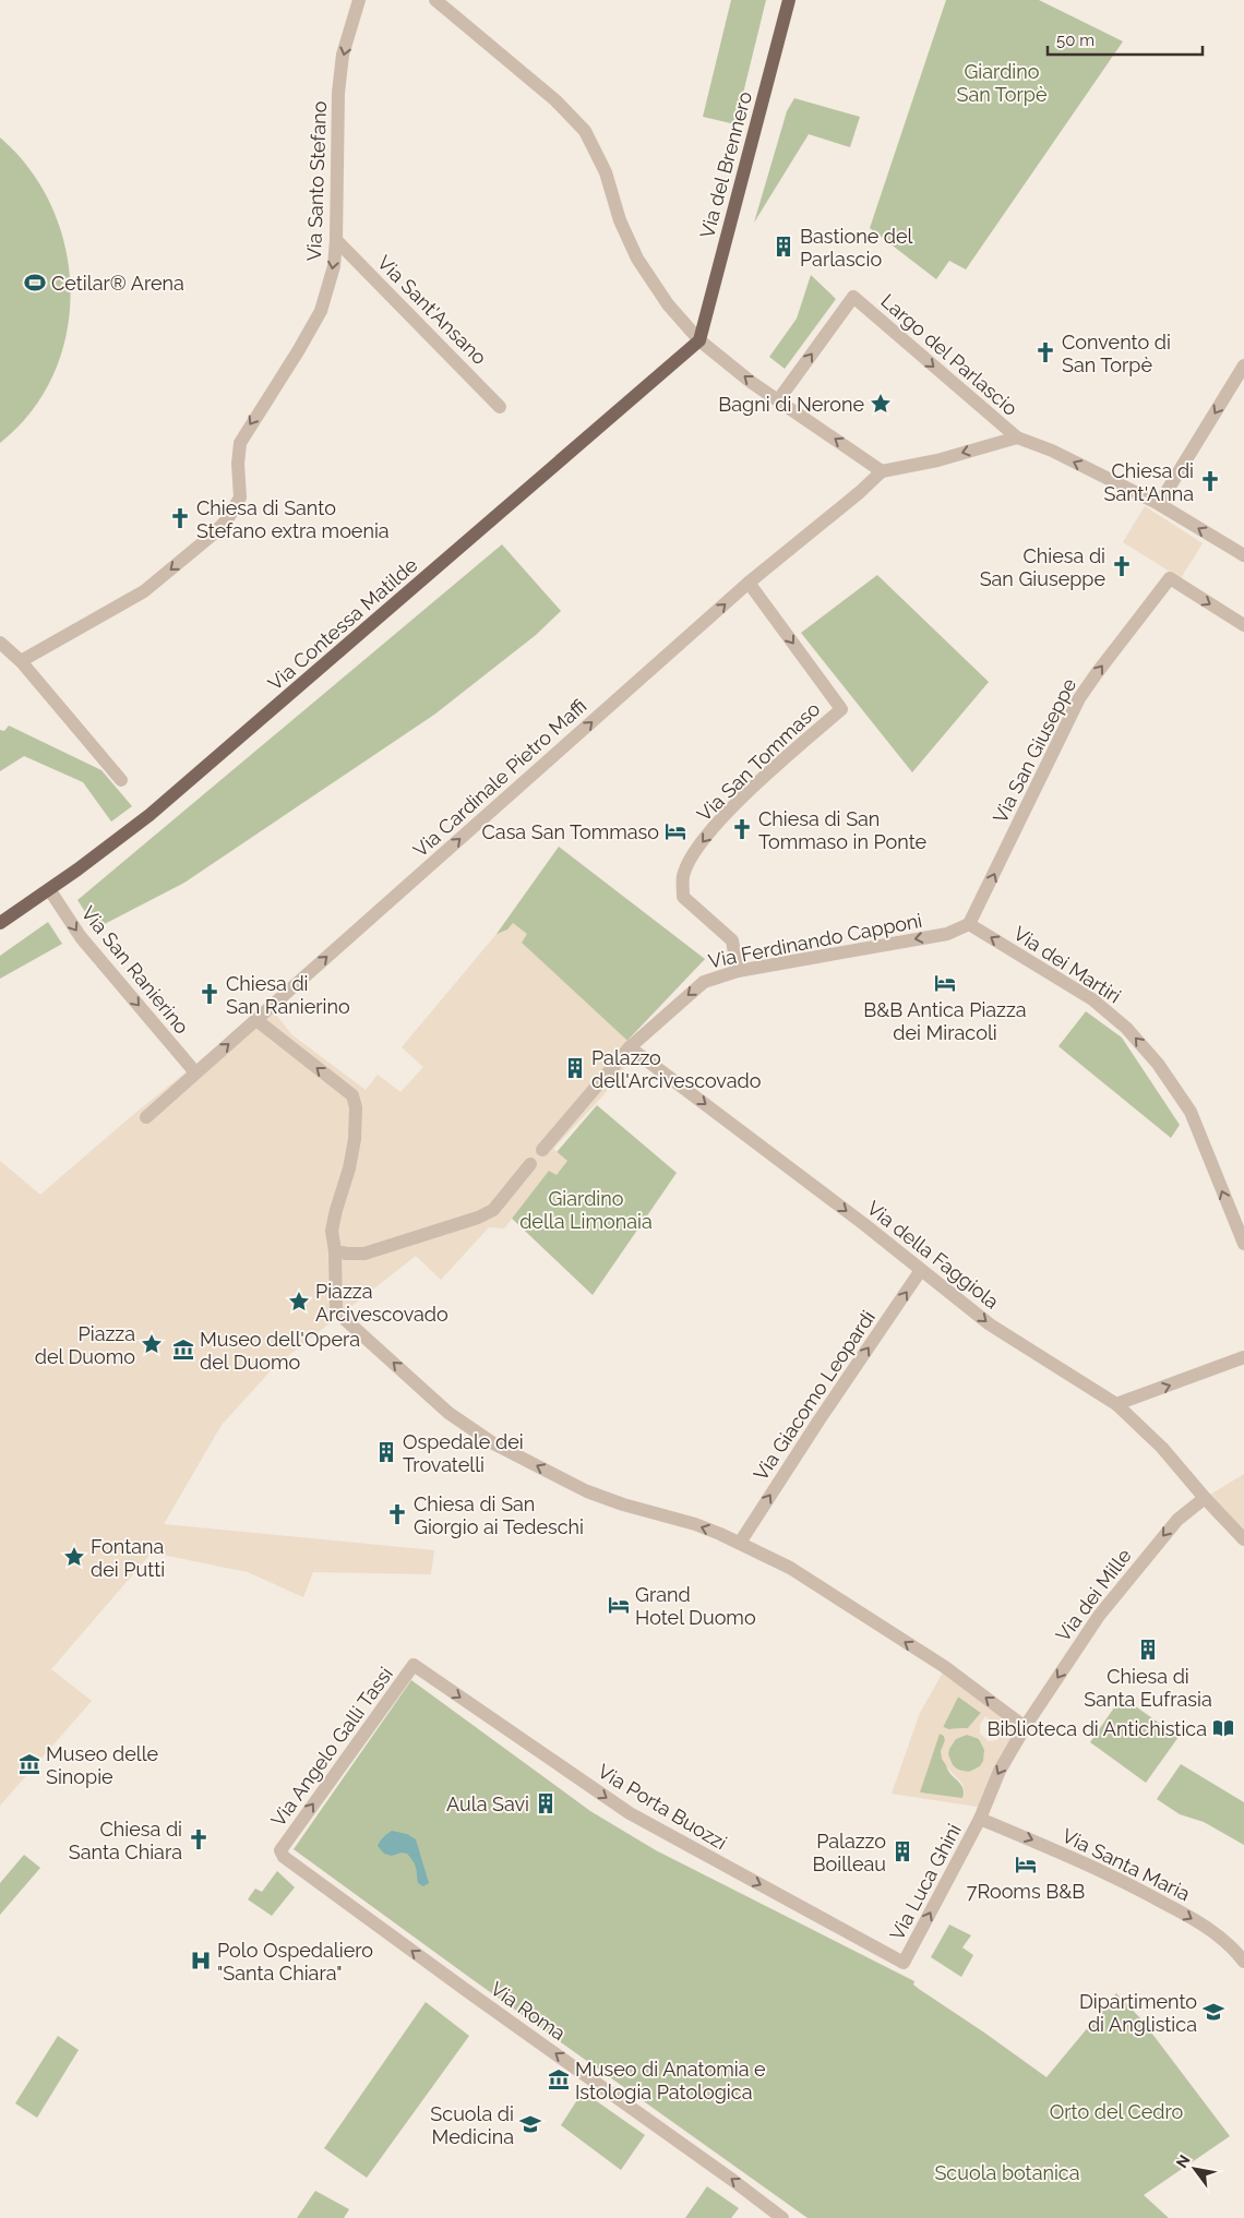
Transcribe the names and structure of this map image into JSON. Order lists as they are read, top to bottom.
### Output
{
  "streets": {
    "main road": ["Via del Brennero", "Via Contessa Matilde"],
    "street": [
      "Via Santo Stefano",
      "Via Sant'Ansano",
      "Largo del Parlascio",
      "Via San Giuseppe",
      "Via San Tommaso",
      "Via Cardinale Pietro Maffi",
      "Via Ferdinando Capponi",
      "Via dei Martiri",
      "Via San Ranierino",
      "Via della Faggiola",
      "Via Giacomo Leopardi",
      "Via dei Mille",
      "Via Angelo Galli Tassi",
      "Via Porta Buozzi",
      "Via Santa Maria",
      "Via Luca Ghini",
      "Via Roma"
    ]
  },
  "crossings": [
    ["Via del Brennero", "Via Contessa Matilde"],
    ["Via Santo Stefano", "Via Sant'Ansano"],
    ["Largo del Parlascio", "Via Cardinale Pietro Maffi"],
    ["Via Contessa Matilde", "Via San Ranierino"],
    ["Via San Giuseppe", "Via Ferdinando Capponi"],
    ["Via San Giuseppe", "Via dei Martiri"],
    ["Via San Tommaso", "Via Cardinale Pietro Maffi"],
    ["Via San Tommaso", "Via Ferdinando Capponi"],
    ["Via Cardinale Pietro Maffi", "Via San Ranierino"],
    ["Via Ferdinando Capponi", "Via dei Martiri"],
    ["Via Ferdinando Capponi", "Via della Faggiola"],
    ["Via della Faggiola", "Via Giacomo Leopardi"],
    ["Via della Faggiola", "Via dei Mille"],
    ["Via dei Mille", "Via Santa Maria"],
    ["Via dei Mille", "Via Luca Ghini"],
    ["Via Angelo Galli Tassi", "Via Porta Buozzi"],
    ["Via Angelo Galli Tassi", "Via Roma"],
    ["Via Porta Buozzi", "Via Luca Ghini"],
    ["Via Santa Maria", "Via Luca Ghini"]
  ],
  "one_way": [
    "Via Santo Stefano",
    "Via San Giuseppe",
    "Via Cardinale Pietro Maffi",
    "Via Ferdinando Capponi",
    "Via dei Martiri",
    "Via San Ranierino",
    "Via della Faggiola",
    "Via Giacomo Leopardi",
    "Via dei Mille",
    "Via Angelo Galli Tassi",
    "Via Porta Buozzi",
    "Via Santa Maria",
    "Via Luca Ghini",
    "Via Roma"
  ],
  "parks": [
    "Giardino San Torpè",
    "Giardino della Limonaia",
    "Orto del Cedro",
    "Scuola botanica"
  ],
  "places": {
    "building": [
      "Bastione del Parlascio",
      "Palazzo dell'Arcivescovado",
      "Ospedale dei Trovatelli",
      "Chiesa di Santa Eufrasia",
      "Aula Savi",
      "Palazzo Boilleau"
    ],
    "sports": ["Cetilar® Arena"],
    "church": [
      "Convento di San Torpè",
      "Chiesa di Sant'Anna",
      "Chiesa di Santo Stefano extra moenia",
      "Chiesa di San Giuseppe",
      "Chiesa di San Tommaso in Ponte",
      "Chiesa di San Ranierino",
      "Chiesa di San Giorgio ai Tedeschi",
      "Chiesa di Santa Chiara"
    ],
    "place": [
      "Bagni di Nerone",
      "Piazza Arcivescovado",
      "Piazza del Duomo",
      "Fontana dei Putti"
    ],
    "hotel": [
      "Casa San Tommaso",
      "B&B Antica Piazza dei Miracoli",
      "Grand Hotel Duomo",
      "7Rooms B&B"
    ],
    "museum": ["Museo dell'Opera del Duomo", "Museo delle Sinopie", "Museo di Anatomia e Istologia Patologica"],
    "library": ["Biblioteca di Antichistica"],
    "hospital": ["Polo Ospedaliero \"Santa Chiara\""],
    "school or university": ["Dipartimento di Anglistica", "Scuola di Medicina"]
  },
  "scale_bar": "50 m",
  "north": "top left"
}
